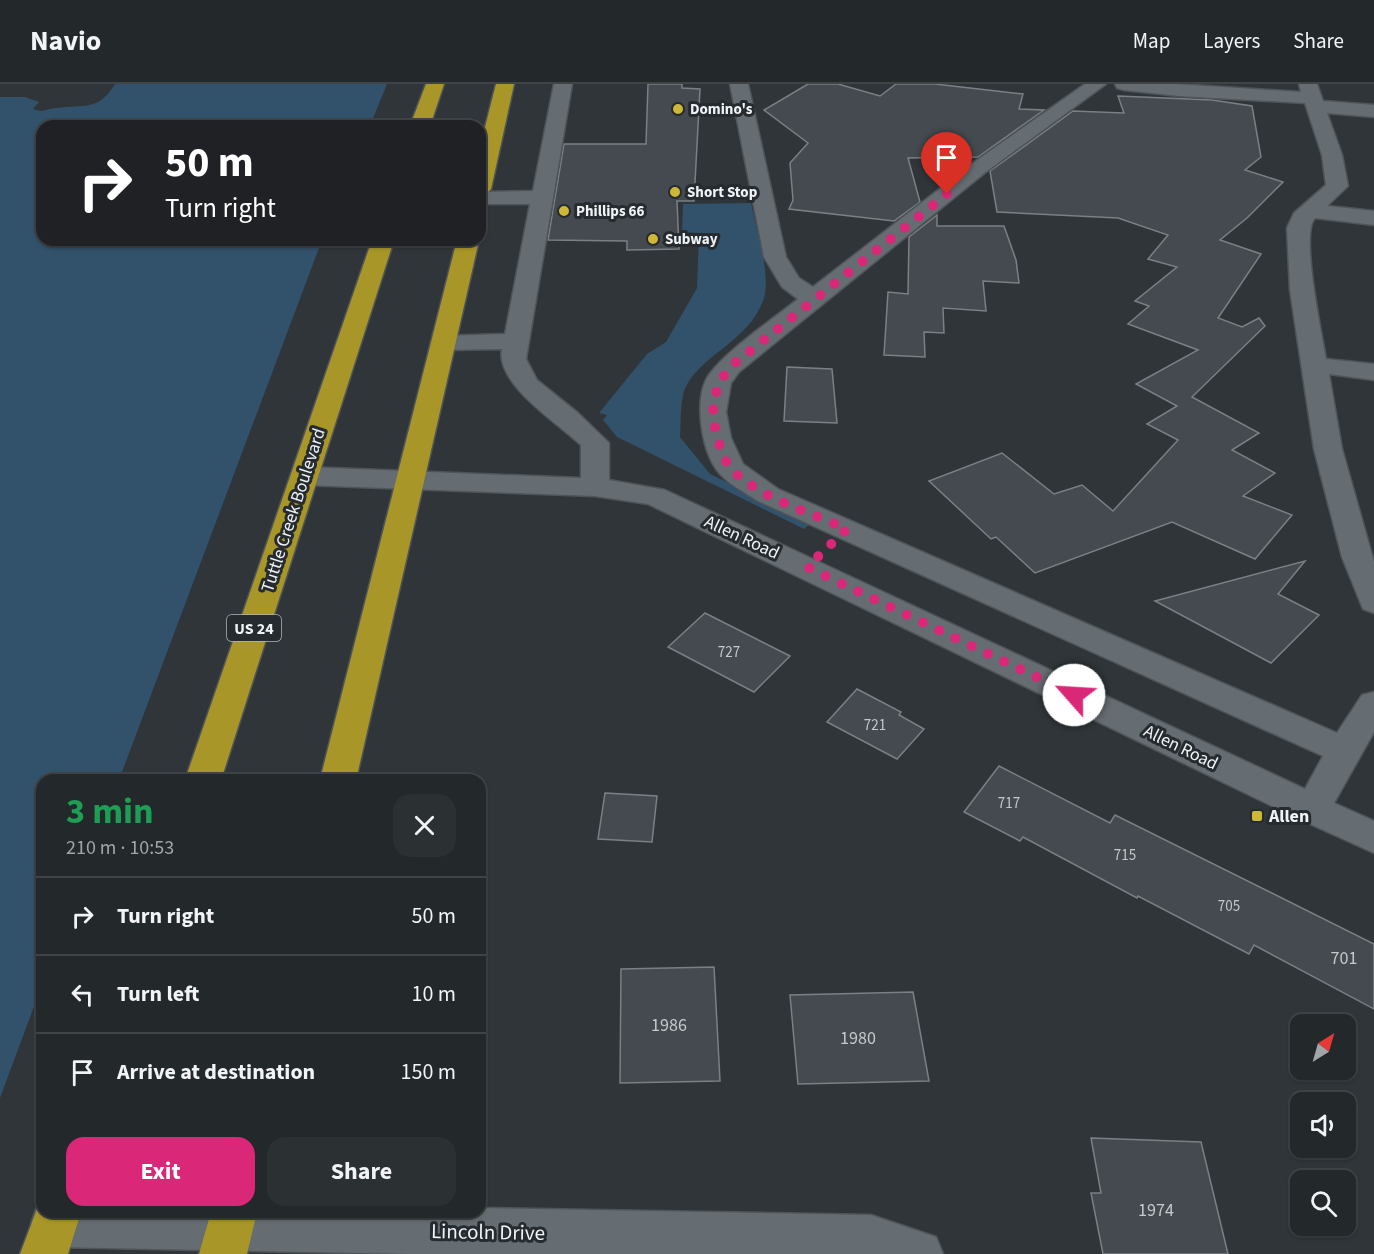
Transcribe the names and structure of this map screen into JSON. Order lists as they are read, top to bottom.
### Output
{
  "streets": {
    "highway": ["Tuttle Creek Boulevard", "US 24"],
    "street": ["Allen Road", "Lincoln Drive"]
  },
  "crossings": [
    ["Tuttle Creek Boulevard", "Allen Road"]
  ],
  "places": {
    "other": [
      "Domino's",
      "Short Stop",
      "Phillips 66",
      "Subway"
    ],
    "transit": ["Allen"]
  },
  "house_numbers": [
    "727",
    "721",
    "717",
    "715",
    "705",
    "701",
    "1986",
    "1980",
    "1974"
  ],
  "north": "top right",
  "page": {
    "header": "Navio",
    "nav": ["Map", "Layers", "Share"],
    "turn": ["50 m", "Turn right"],
    "heading": ["3 min", "210 m · 10:53"],
    "list": [
      {
        "name": "Turn right",
        "value": "50 m"
      },
      {
        "name": "Turn left",
        "value": "10 m"
      },
      {
        "name": "Arrive at destination",
        "value": "150 m"
      }
    ],
    "buttons": ["Exit", "Share"]
  }
}
